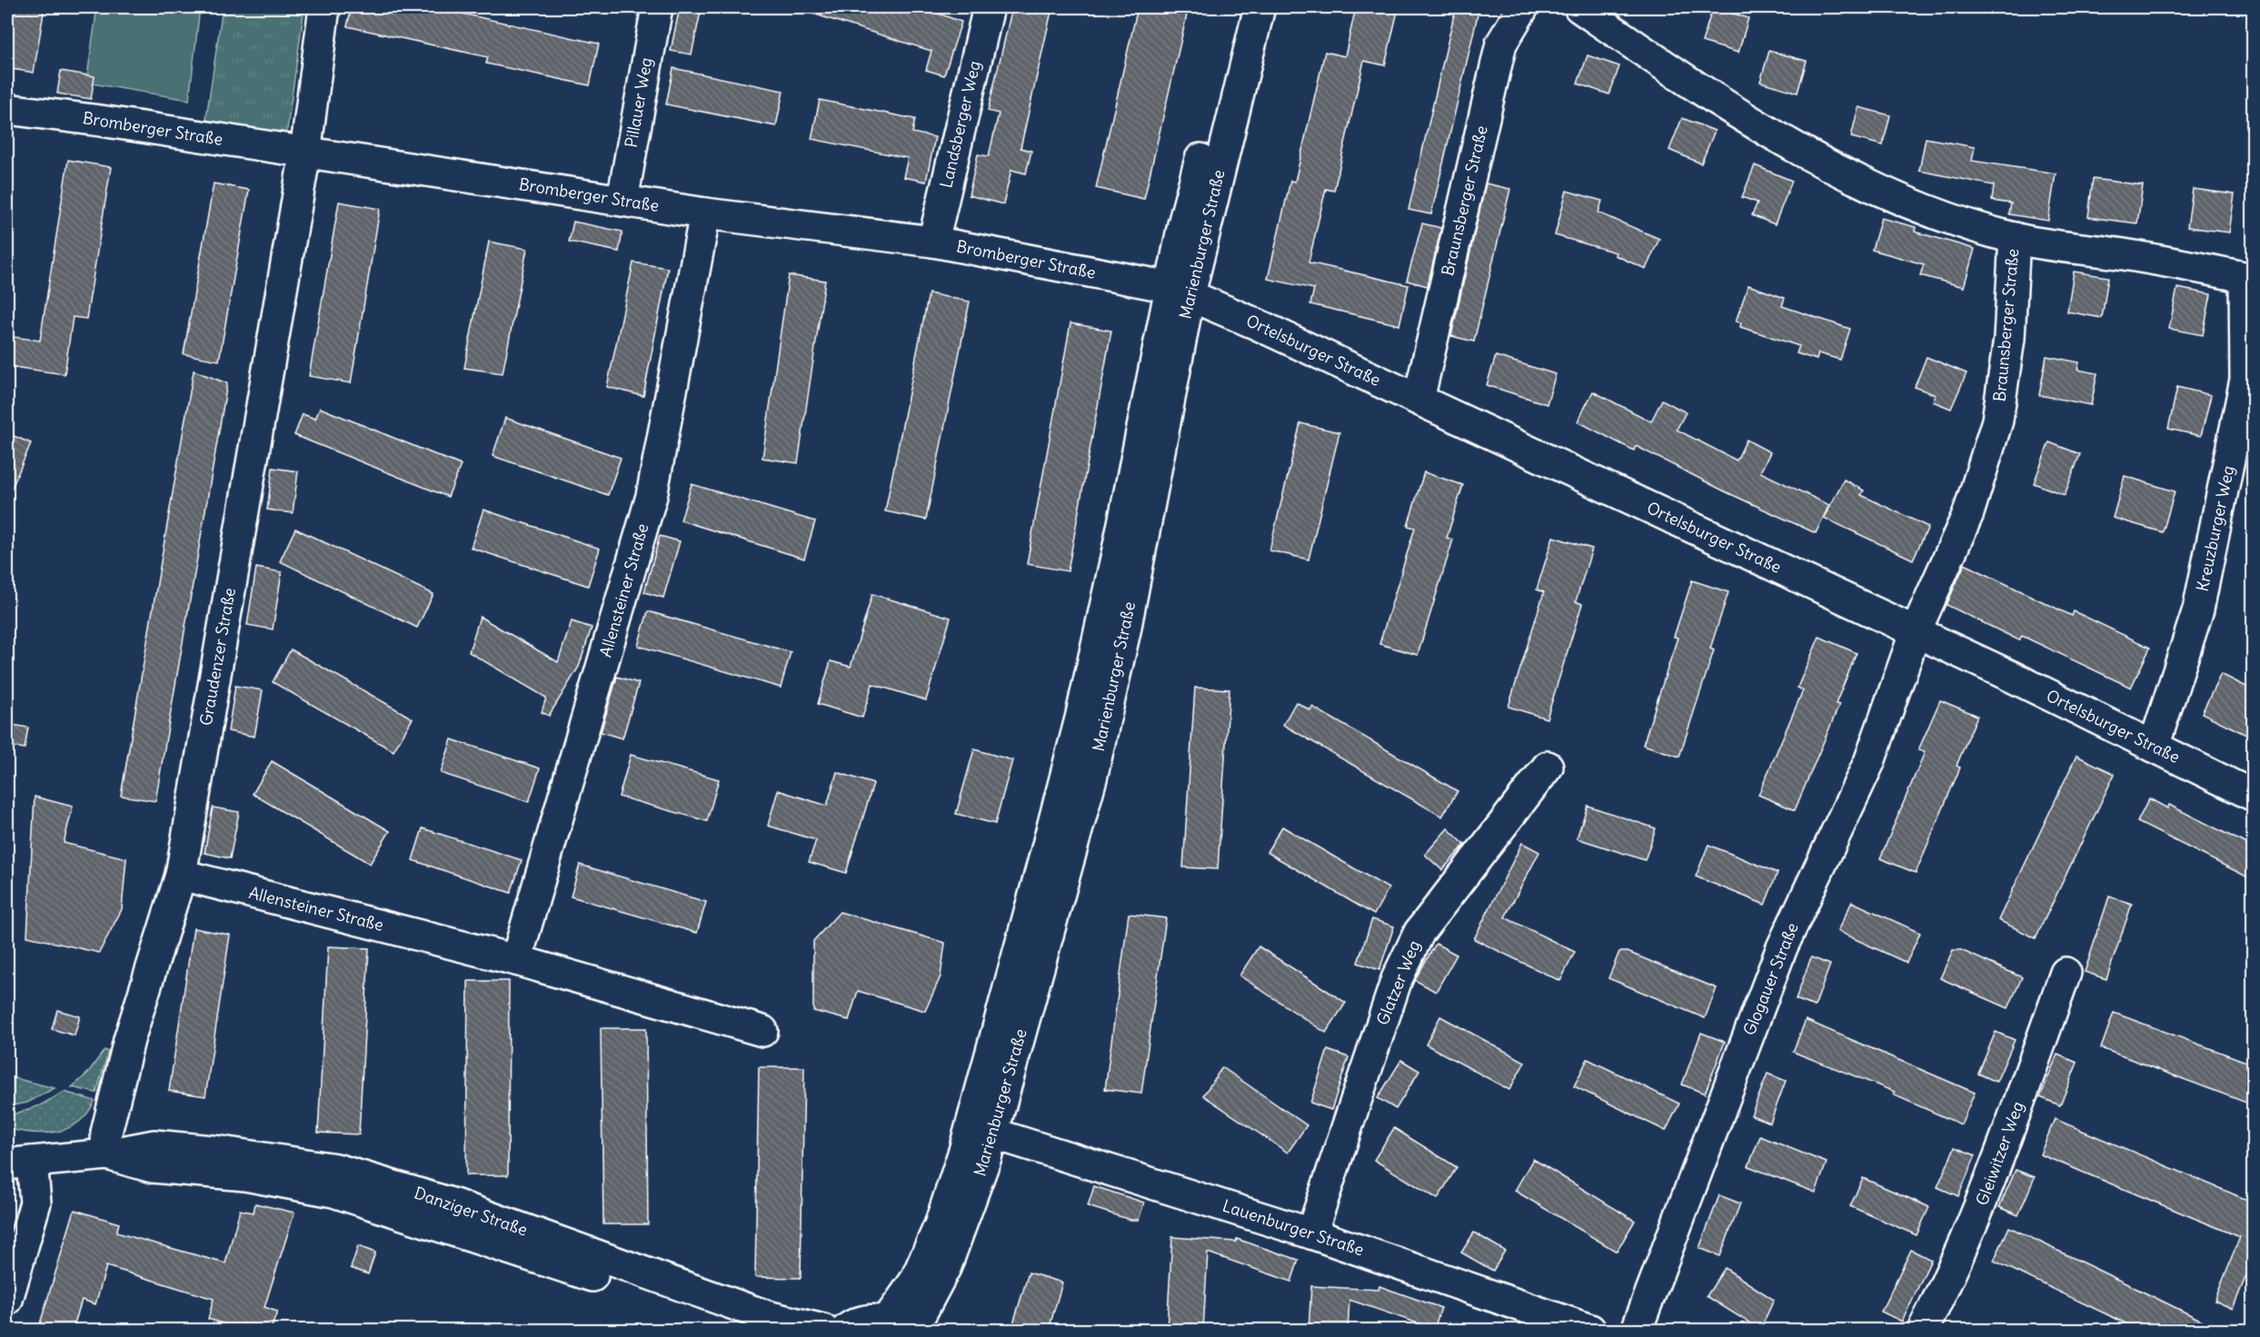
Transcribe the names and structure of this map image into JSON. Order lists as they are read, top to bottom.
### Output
{
  "streets": {
    "street": [
      "Pillauer Weg",
      "Landsberger Weg",
      "Bromberger Straße",
      "Braunsberger Straße",
      "Marienburger Straße",
      "Ortelsburger Straße",
      "Kreuzburger Weg",
      "Allensteiner Straße",
      "Graudenzer Straße",
      "Glogauer Straße",
      "Glatzer Weg",
      "Gleiwitzer Weg",
      "Danziger Straße",
      "Lauenburger Straße"
    ]
  },
  "crossings": [
    ["Pillauer Weg", "Bromberger Straße"],
    ["Landsberger Weg", "Bromberger Straße"],
    ["Bromberger Straße", "Marienburger Straße"],
    ["Bromberger Straße", "Ortelsburger Straße"],
    ["Bromberger Straße", "Allensteiner Straße"],
    ["Bromberger Straße", "Graudenzer Straße"],
    ["Braunsberger Straße", "Ortelsburger Straße"],
    ["Braunsberger Straße", "Kreuzburger Weg"],
    ["Braunsberger Straße", "Glogauer Straße"],
    ["Marienburger Straße", "Ortelsburger Straße"],
    ["Marienburger Straße", "Lauenburger Straße"],
    ["Ortelsburger Straße", "Kreuzburger Weg"],
    ["Ortelsburger Straße", "Glogauer Straße"],
    ["Allensteiner Straße", "Graudenzer Straße"],
    ["Graudenzer Straße", "Danziger Straße"],
    ["Glatzer Weg", "Lauenburger Straße"]
  ]
}
